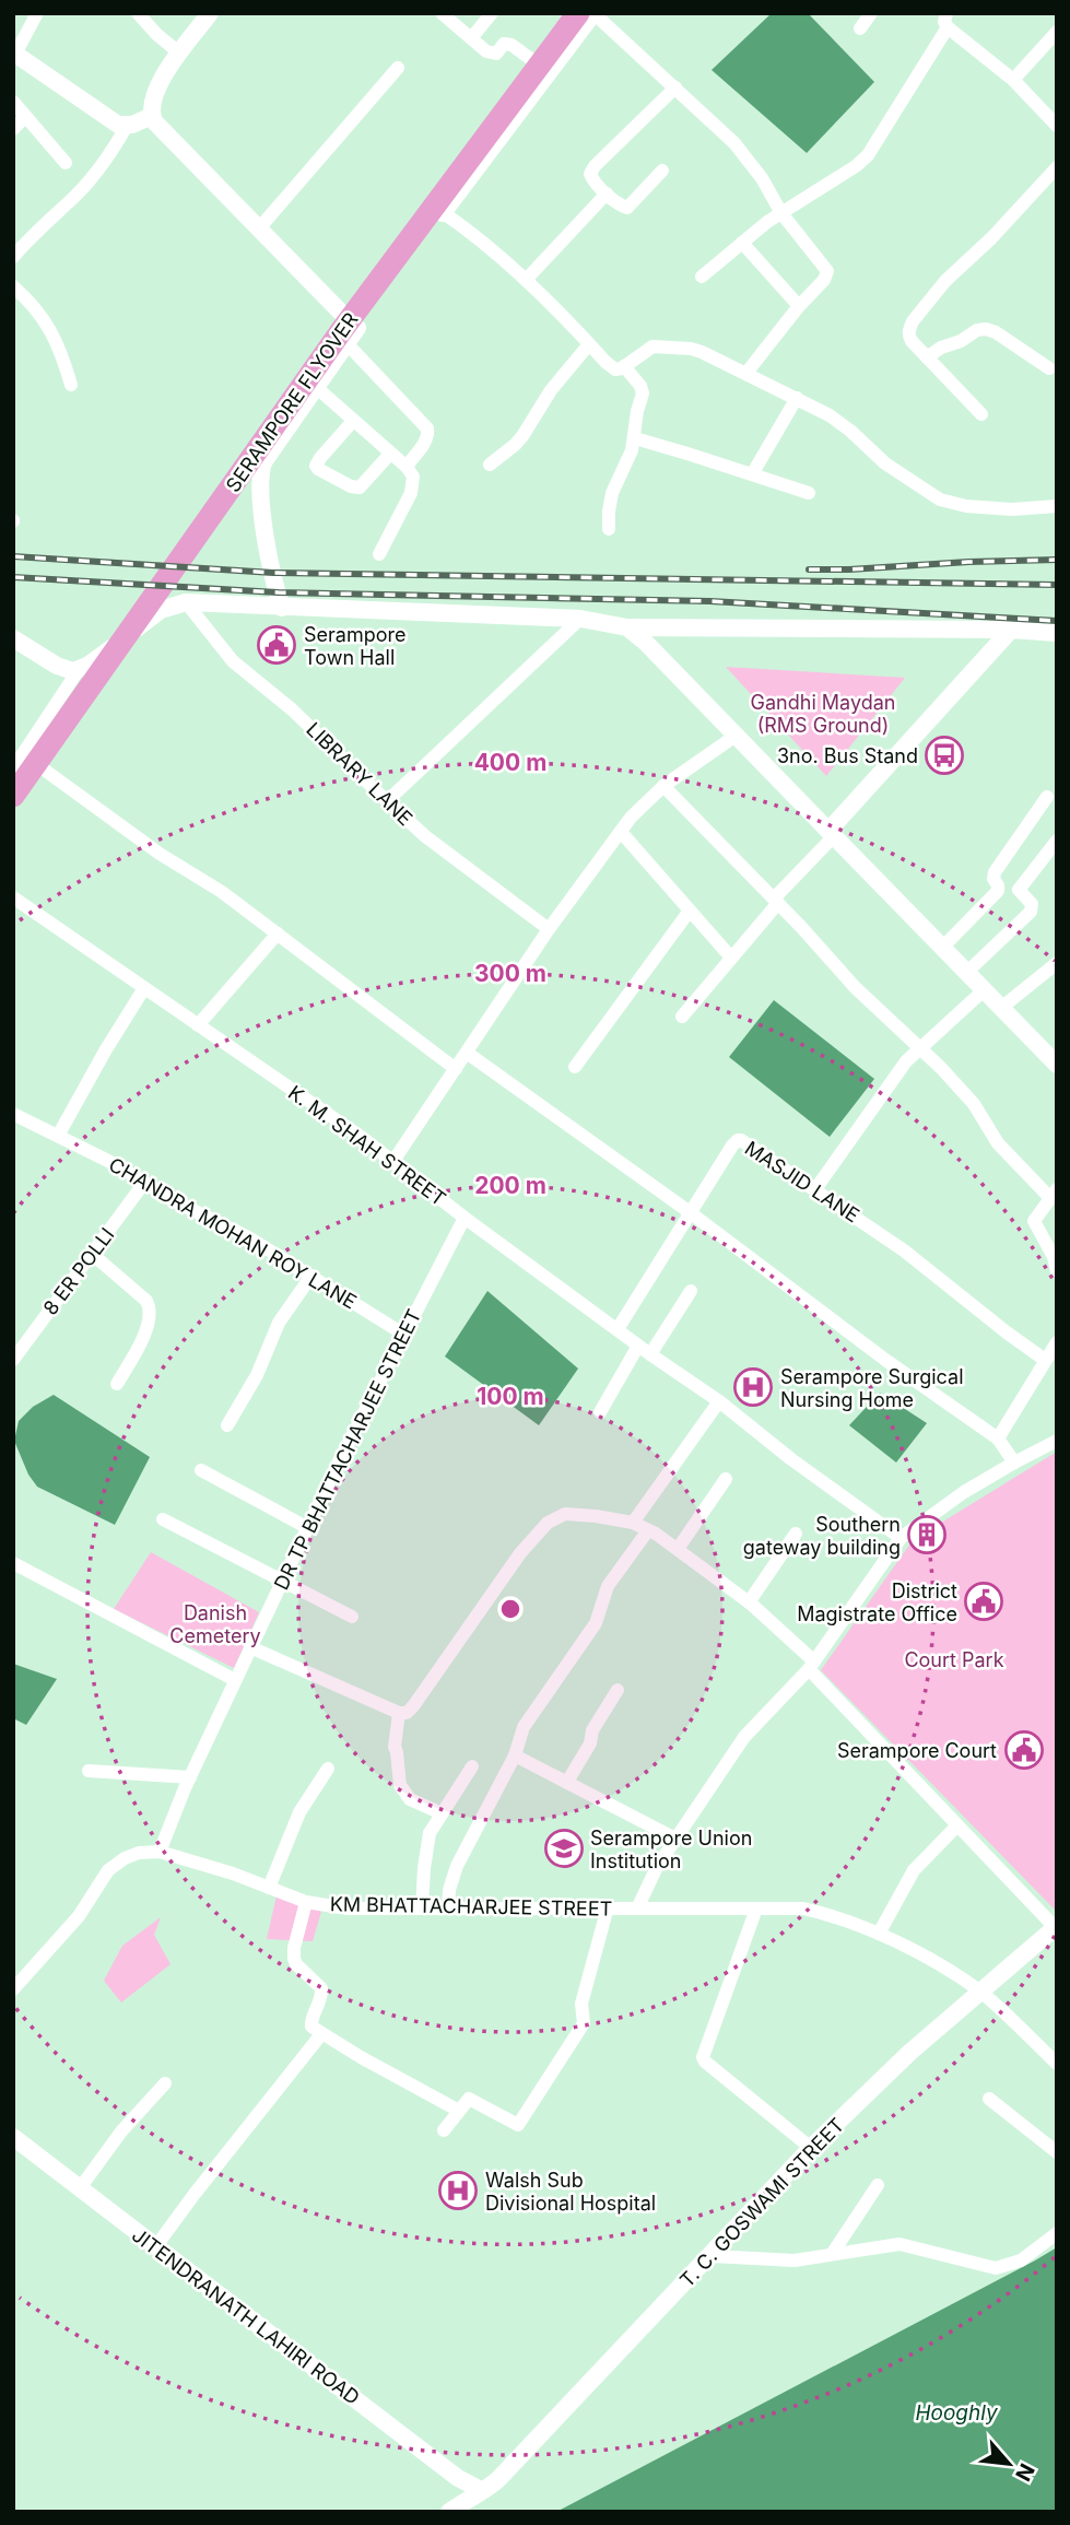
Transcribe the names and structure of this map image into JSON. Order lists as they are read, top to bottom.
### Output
{
  "streets": {
    "main road": ["SERAMPORE FLYOVER"],
    "street": [
      "LIBRARY LANE",
      "K. M. SHAH STREET",
      "MASJID LANE",
      "CHANDRA MOHAN ROY LANE",
      "8 ER POLLI",
      "DR TP BHATTACHARJEE STREET",
      "KM BHATTACHARJEE STREET",
      "T. C. GOSWAMI STREET",
      "JITENDRANATH LAHIRI ROAD"
    ]
  },
  "crossings": [
    ["K. M. SHAH STREET", "MASJID LANE"],
    ["K. M. SHAH STREET", "DR TP BHATTACHARJEE STREET"],
    ["CHANDRA MOHAN ROY LANE", "8 ER POLLI"],
    ["CHANDRA MOHAN ROY LANE", "DR TP BHATTACHARJEE STREET"],
    ["DR TP BHATTACHARJEE STREET", "KM BHATTACHARJEE STREET"],
    ["KM BHATTACHARJEE STREET", "T. C. GOSWAMI STREET"],
    ["T. C. GOSWAMI STREET", "JITENDRANATH LAHIRI ROAD"]
  ],
  "water": ["Hooghly"],
  "parks": ["Gandhi Maydan (RMS Ground)", "Danish Cemetery", "Court Park"],
  "places": {
    "public building": ["Serampore Town Hall", "District Magistrate Office", "Serampore Court"],
    "bus stop": ["3no. Bus Stand"],
    "hospital": ["Serampore Surgical Nursing Home", "Walsh Sub Divisional Hospital"],
    "building": ["Southern gateway building"],
    "school or university": ["Serampore Union Institution"]
  },
  "north": "bottom right",
  "rings": [
    "400 m",
    "300 m",
    "200 m",
    "100 m"
  ]
}
